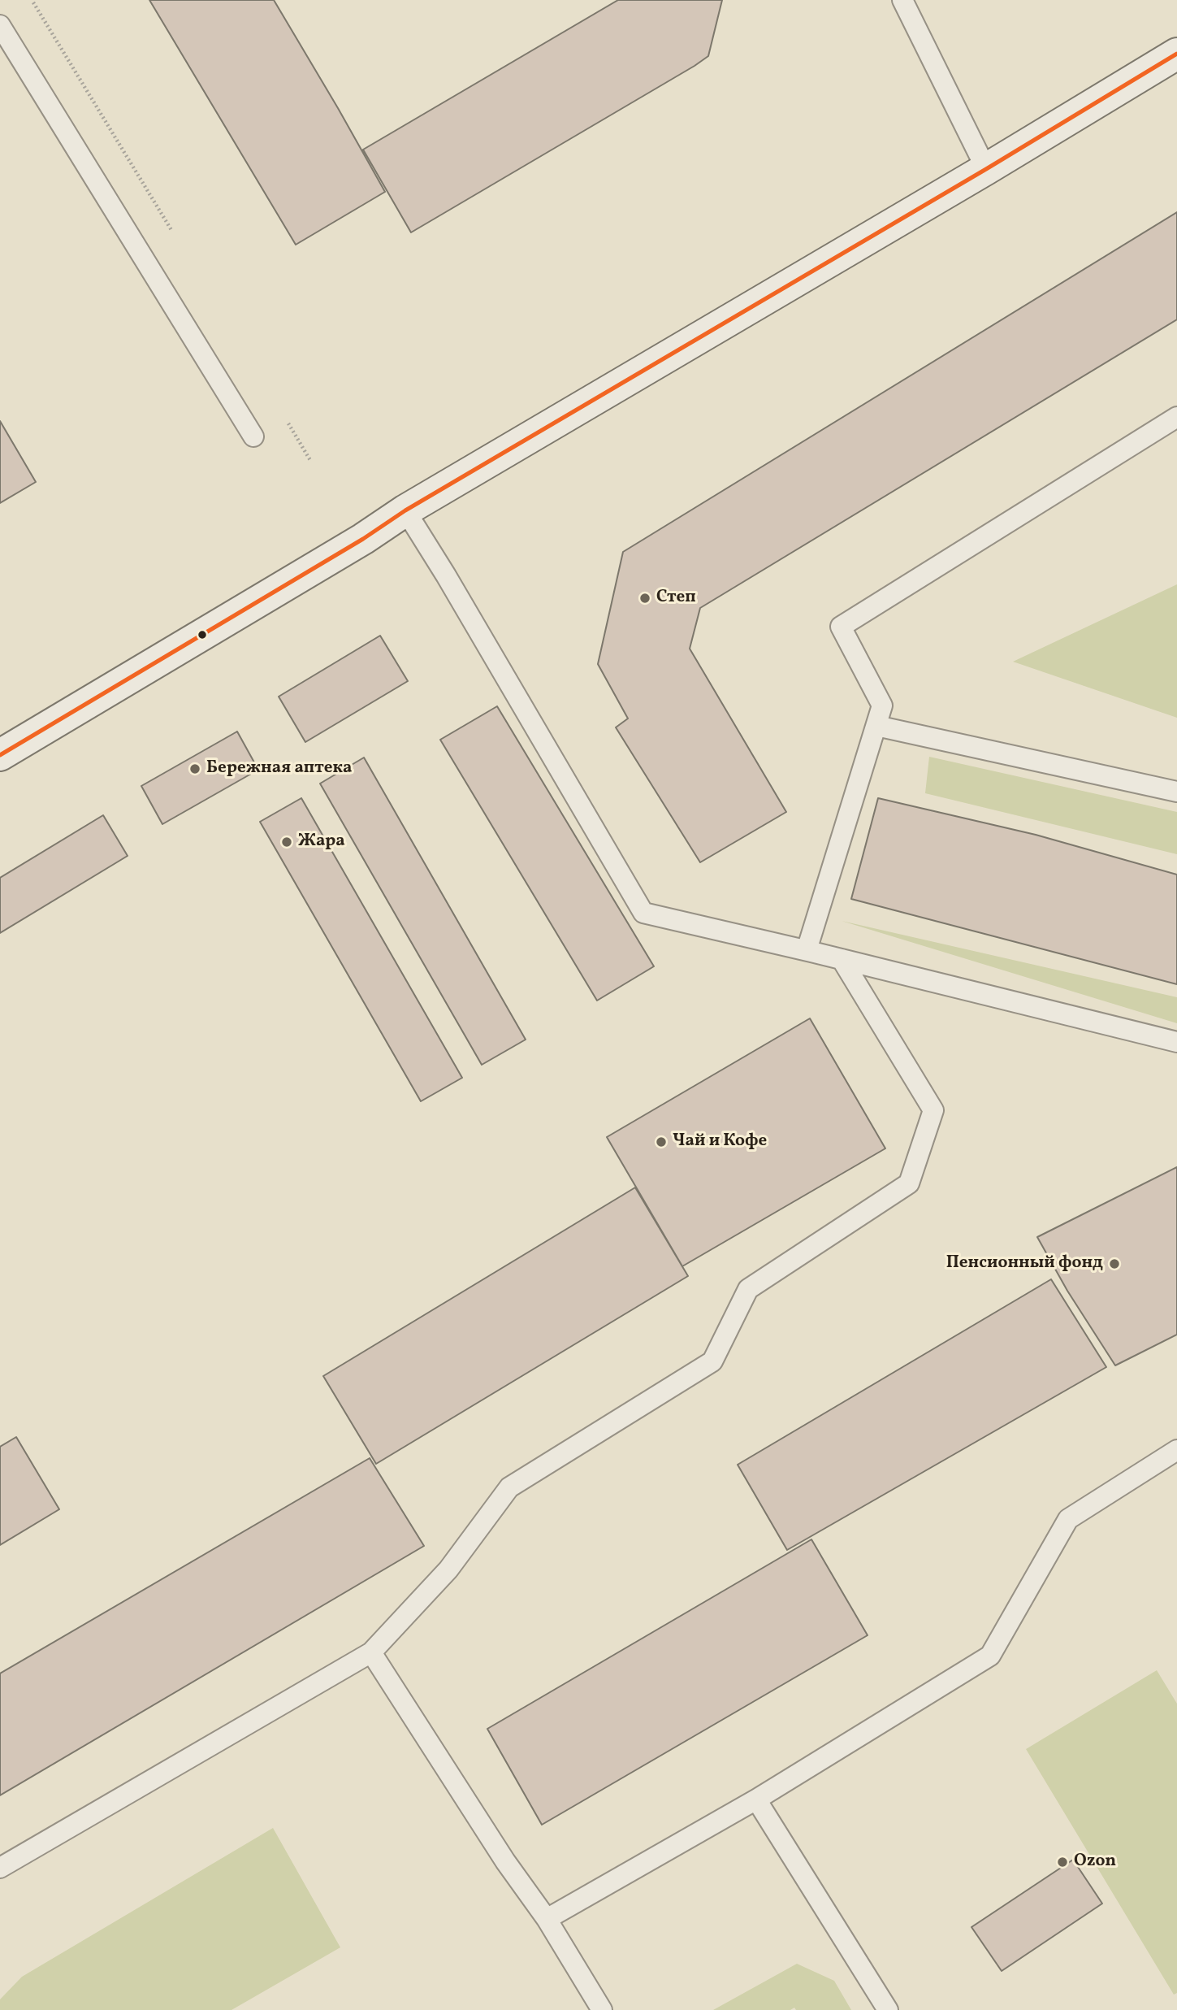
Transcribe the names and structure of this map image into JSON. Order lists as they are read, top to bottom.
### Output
{
  "places": [
    "Степ",
    "Бережная аптека",
    "Жара",
    "Чай и Кофе",
    "Пенсионный фонд",
    "Ozon"
  ]
}
